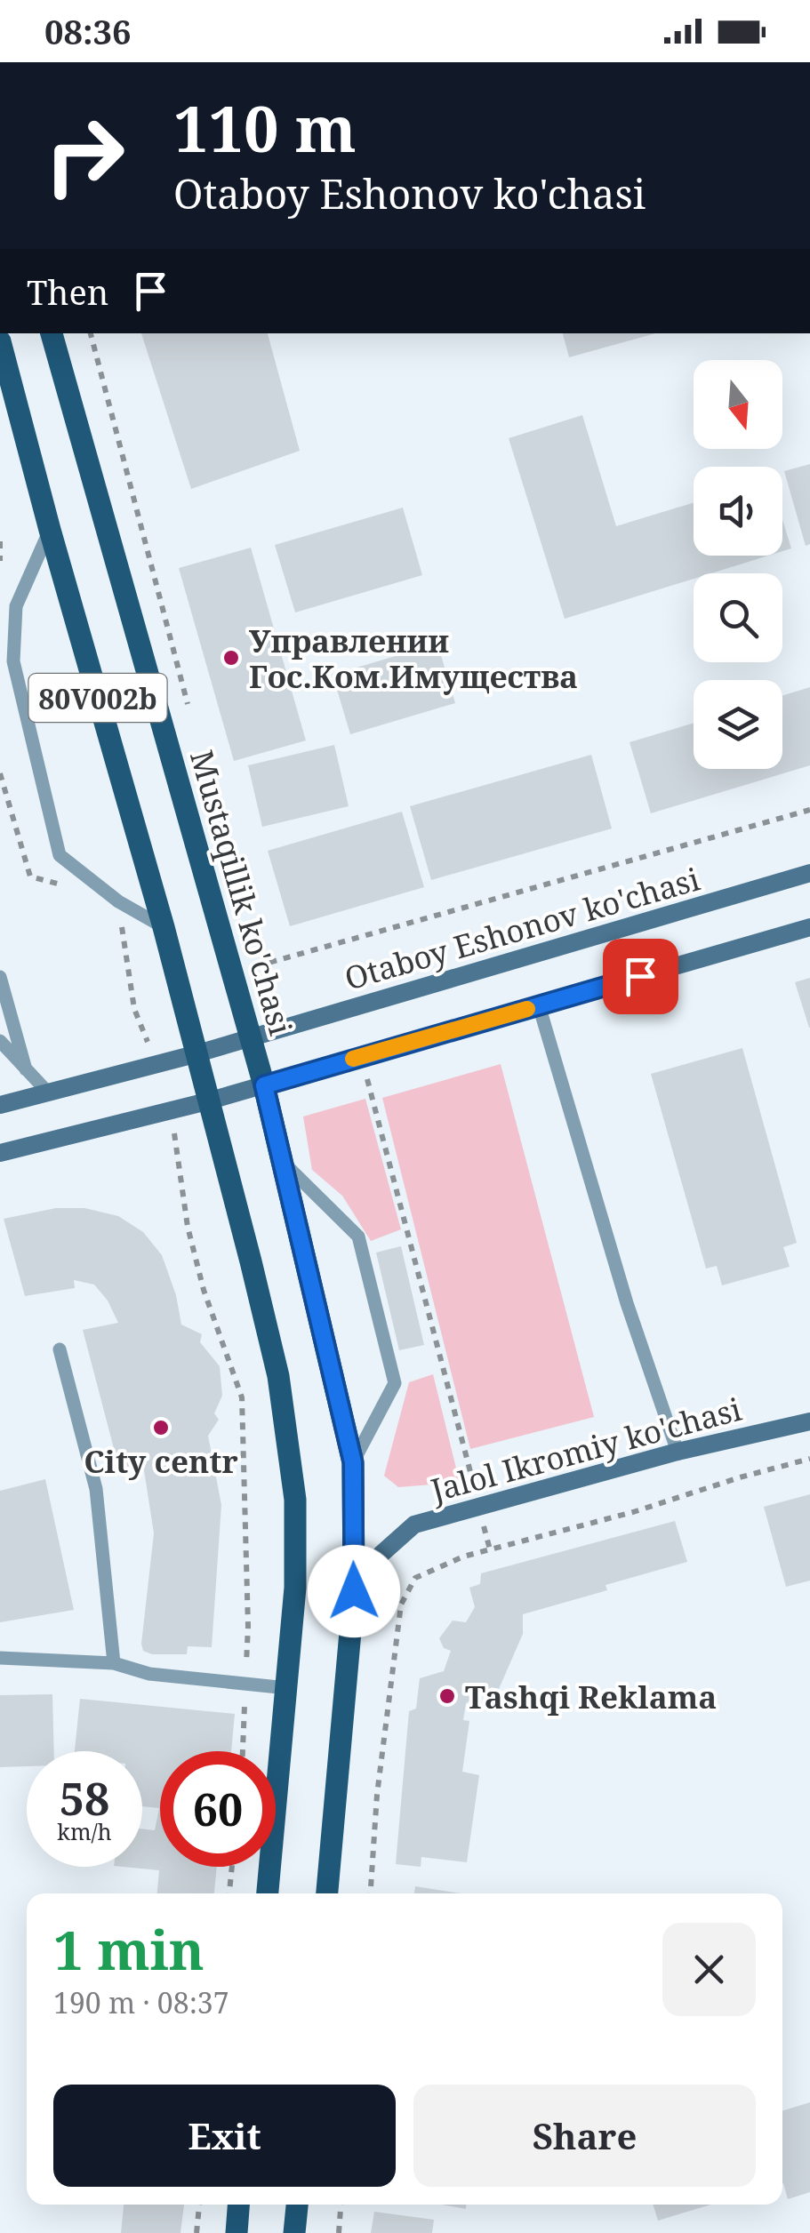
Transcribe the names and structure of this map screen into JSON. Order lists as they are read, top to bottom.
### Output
{
  "streets": {
    "main road": ["80V002b", "Mustaqillik ko'chasi"],
    "street": ["Otaboy Eshonov ko'chasi", "Jalol Ikromiy ko'chasi"]
  },
  "crossings": [
    ["80V002b", "Otaboy Eshonov ko'chasi"],
    ["Mustaqillik ko'chasi", "Otaboy Eshonov ko'chasi"],
    ["Mustaqillik ko'chasi", "Jalol Ikromiy ko'chasi"]
  ],
  "places": ["Управлении Гос.Ком.Имущества", "City centr", "Tashqi Reklama"],
  "north": "bottom",
  "page": {
    "status": "08:36",
    "turn": ["110 m", "Otaboy Eshonov ko'chasi"],
    "then": "Then",
    "speed": "58 km/h",
    "limit": "60",
    "heading": ["1 min", "190 m · 08:37"],
    "buttons": ["Exit", "Share"]
  }
}
